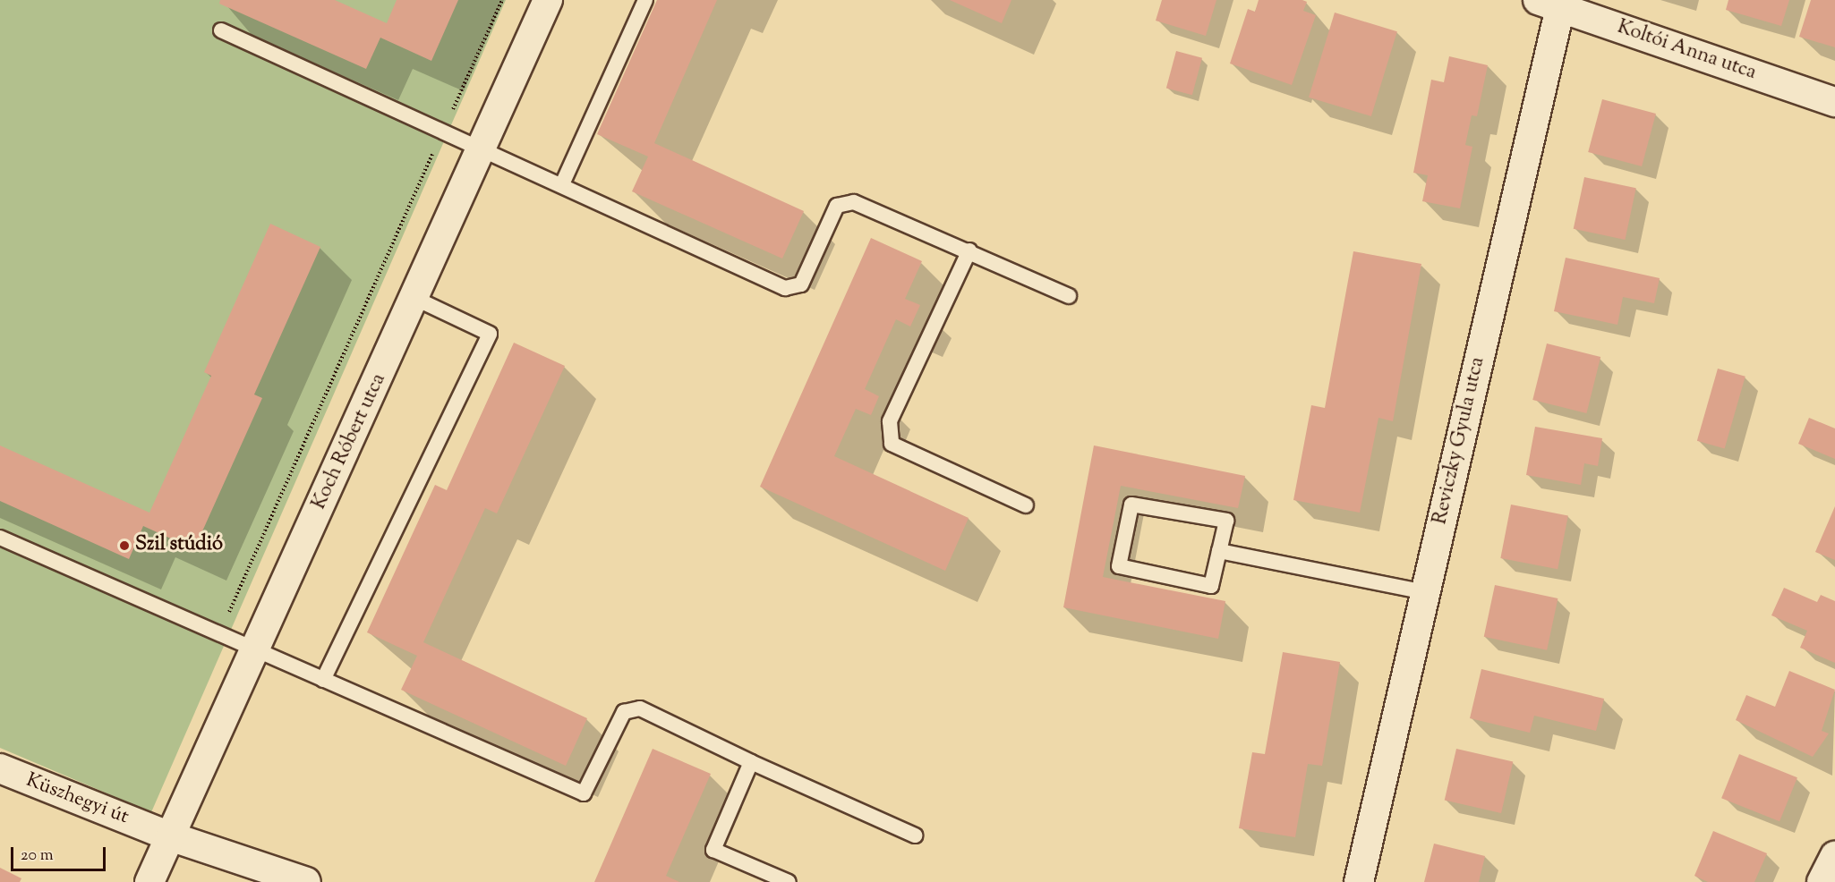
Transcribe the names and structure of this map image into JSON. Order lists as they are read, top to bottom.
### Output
{
  "streets": {
    "street": [
      "Koltói Anna utca",
      "Reviczky Gyula utca",
      "Koch Róbert utca",
      "Küszhegyi út"
    ]
  },
  "crossings": [
    ["Koltói Anna utca", "Reviczky Gyula utca"],
    ["Koch Róbert utca", "Küszhegyi út"]
  ],
  "places": ["Szil stúdió"],
  "scale_bar": "20 m"
}
